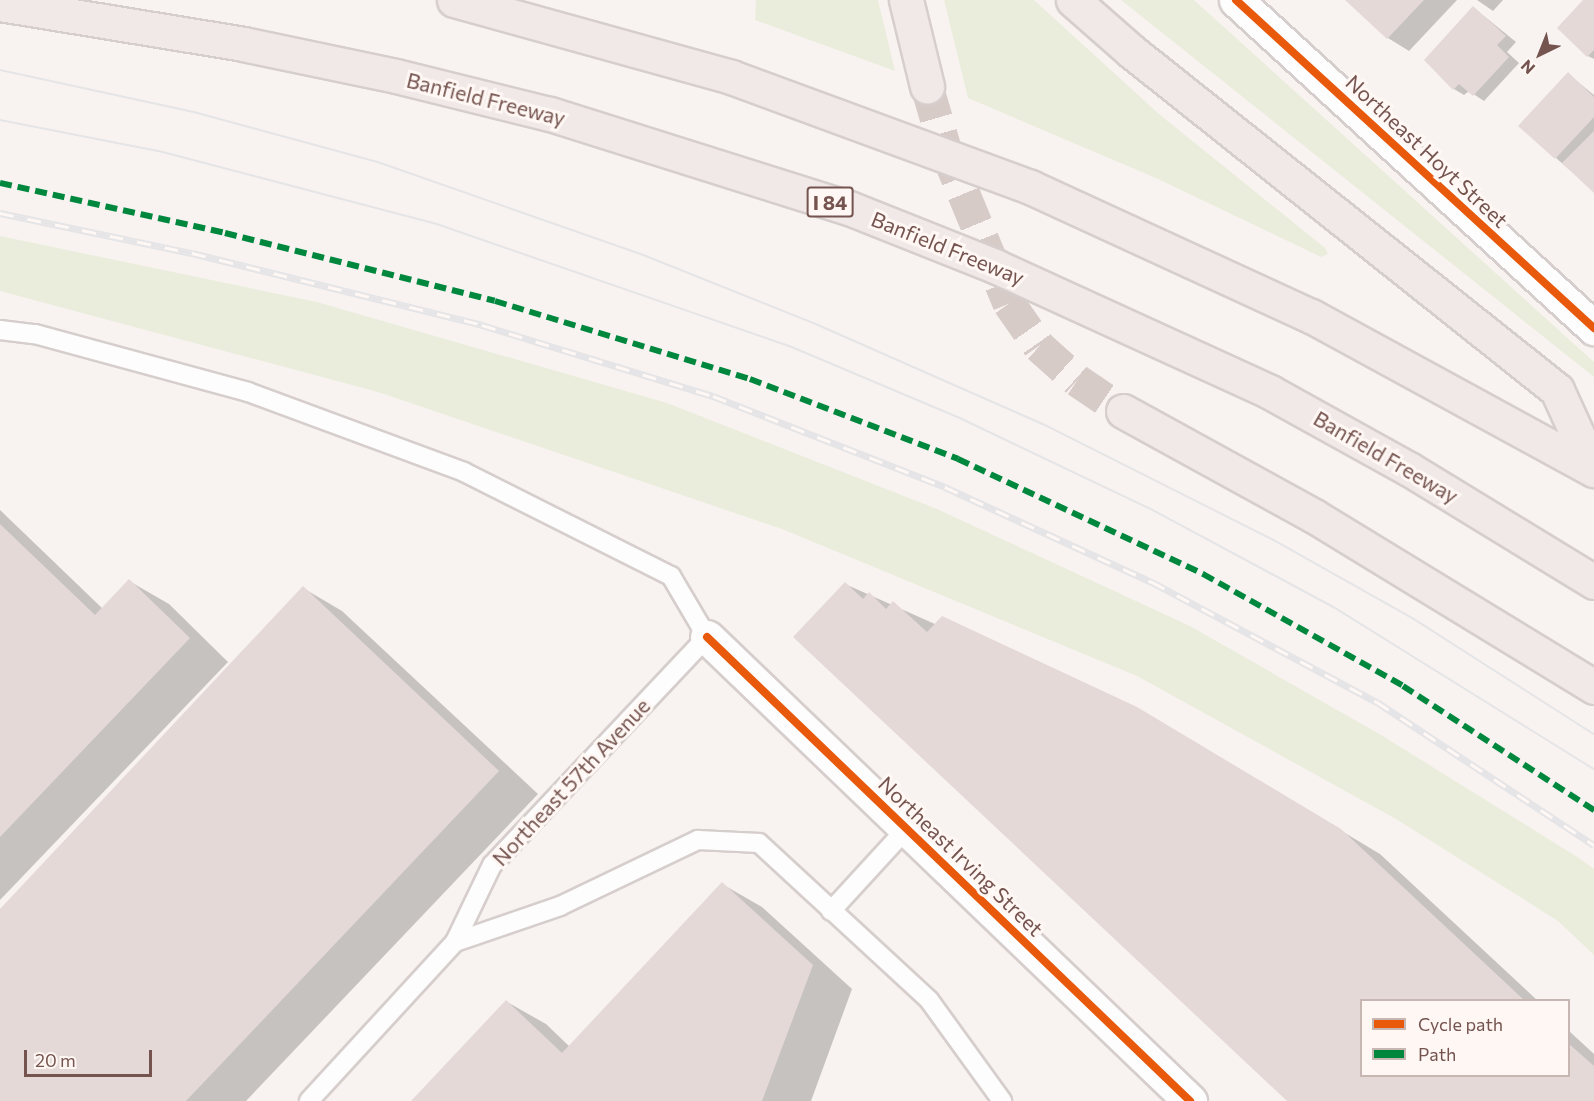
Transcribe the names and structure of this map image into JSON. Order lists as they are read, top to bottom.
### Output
{
  "streets": {
    "highway": ["Banfield Freeway", "I 84"],
    "street": ["Northeast Hoyt Street", "Northeast Irving Street"],
    "lane": ["Northeast 57th Avenue"]
  },
  "crossings": [
    ["Northeast 57th Avenue", "Northeast Irving Street"]
  ],
  "legend": ["Cycle path", "Path"],
  "scale_bar": "20 m",
  "north": "bottom left"
}
